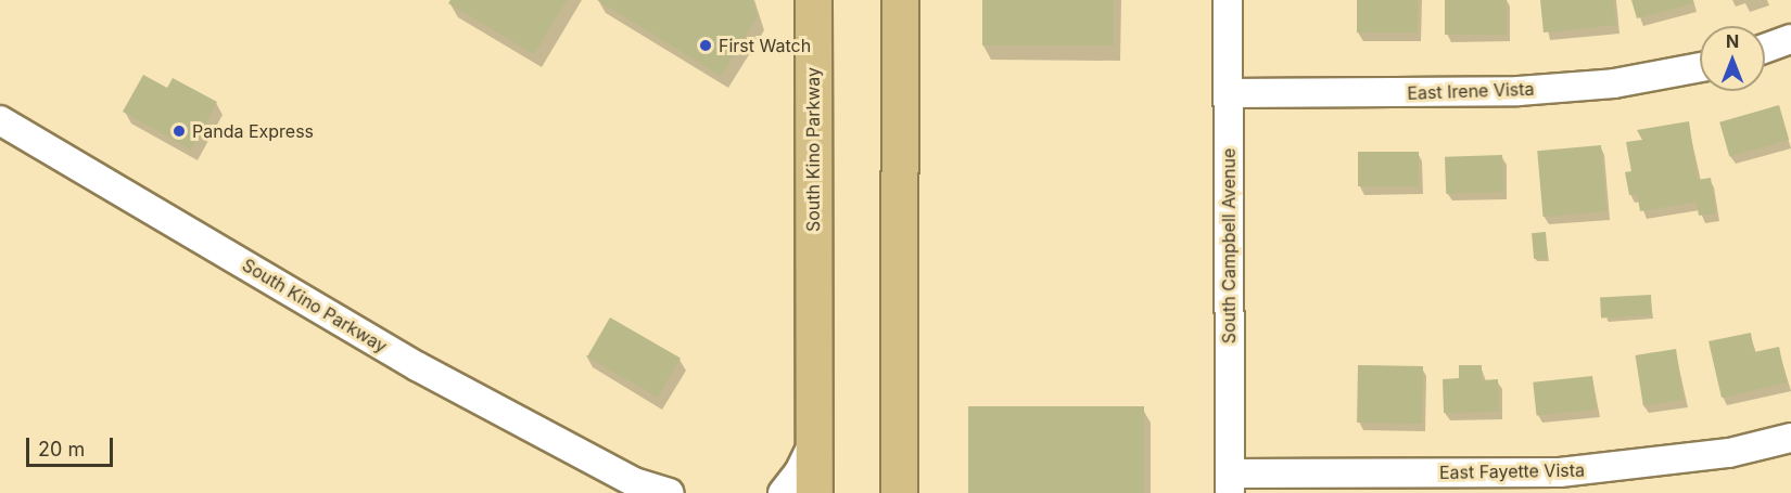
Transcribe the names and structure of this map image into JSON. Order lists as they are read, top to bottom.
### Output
{
  "streets": {
    "main road": ["South Kino Parkway"],
    "street": ["East Irene Vista", "South Campbell Avenue", "East Fayette Vista"]
  },
  "crossings": [
    ["East Irene Vista", "South Campbell Avenue"],
    ["South Campbell Avenue", "East Fayette Vista"]
  ],
  "places": ["First Watch", "Panda Express"],
  "scale_bar": "20 m",
  "north": "top"
}
